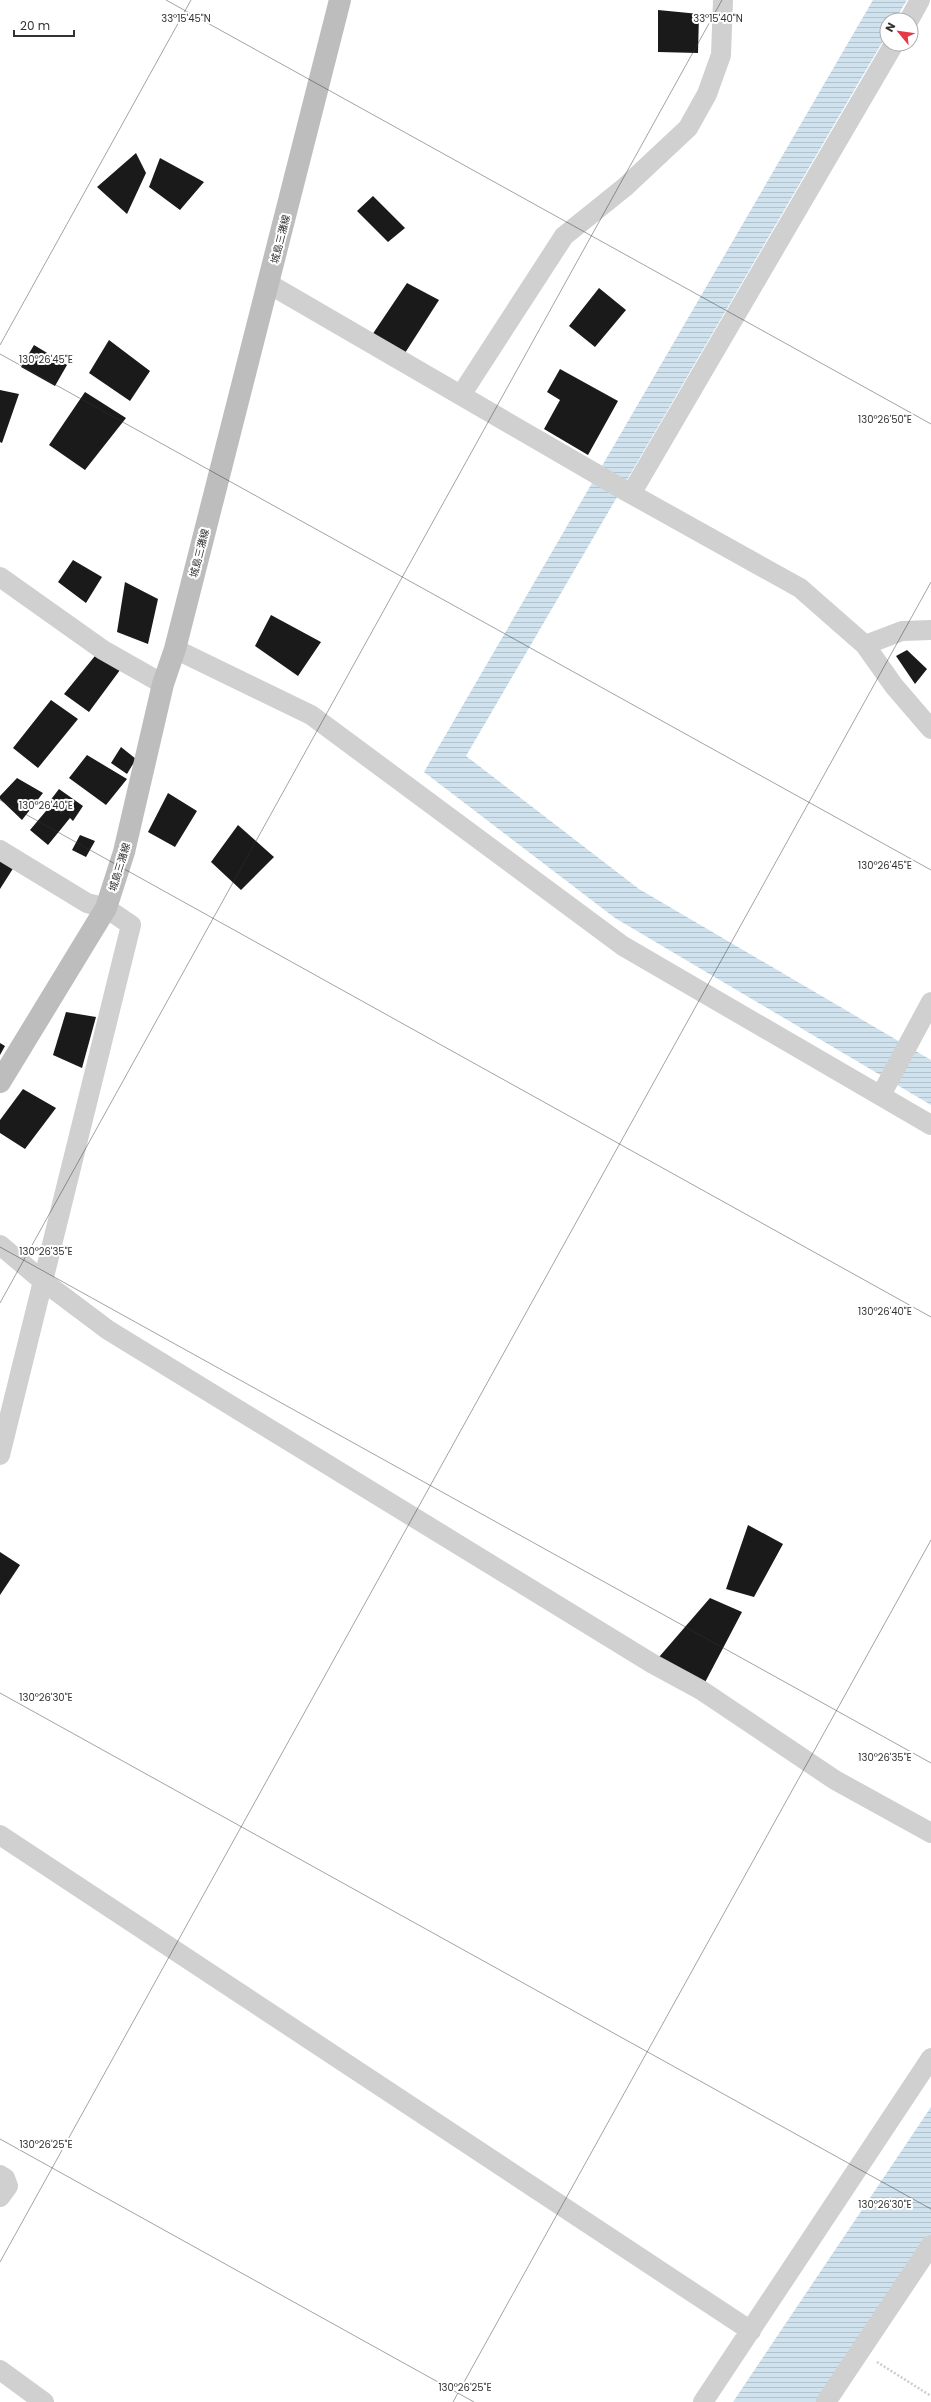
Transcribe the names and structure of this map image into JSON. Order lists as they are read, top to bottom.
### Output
{
  "streets": {
    "main road": ["城島三潴線"]
  },
  "scale_bar": "20 m",
  "north": "top left",
  "coordinates": [
    "33°15'45\"N",
    "33°15'40\"N",
    "130°26'45\"E",
    "130°26'50\"E",
    "130°26'40\"E",
    "130°26'35\"E",
    "130°26'30\"E",
    "130°26'25\"E"
  ]
}
